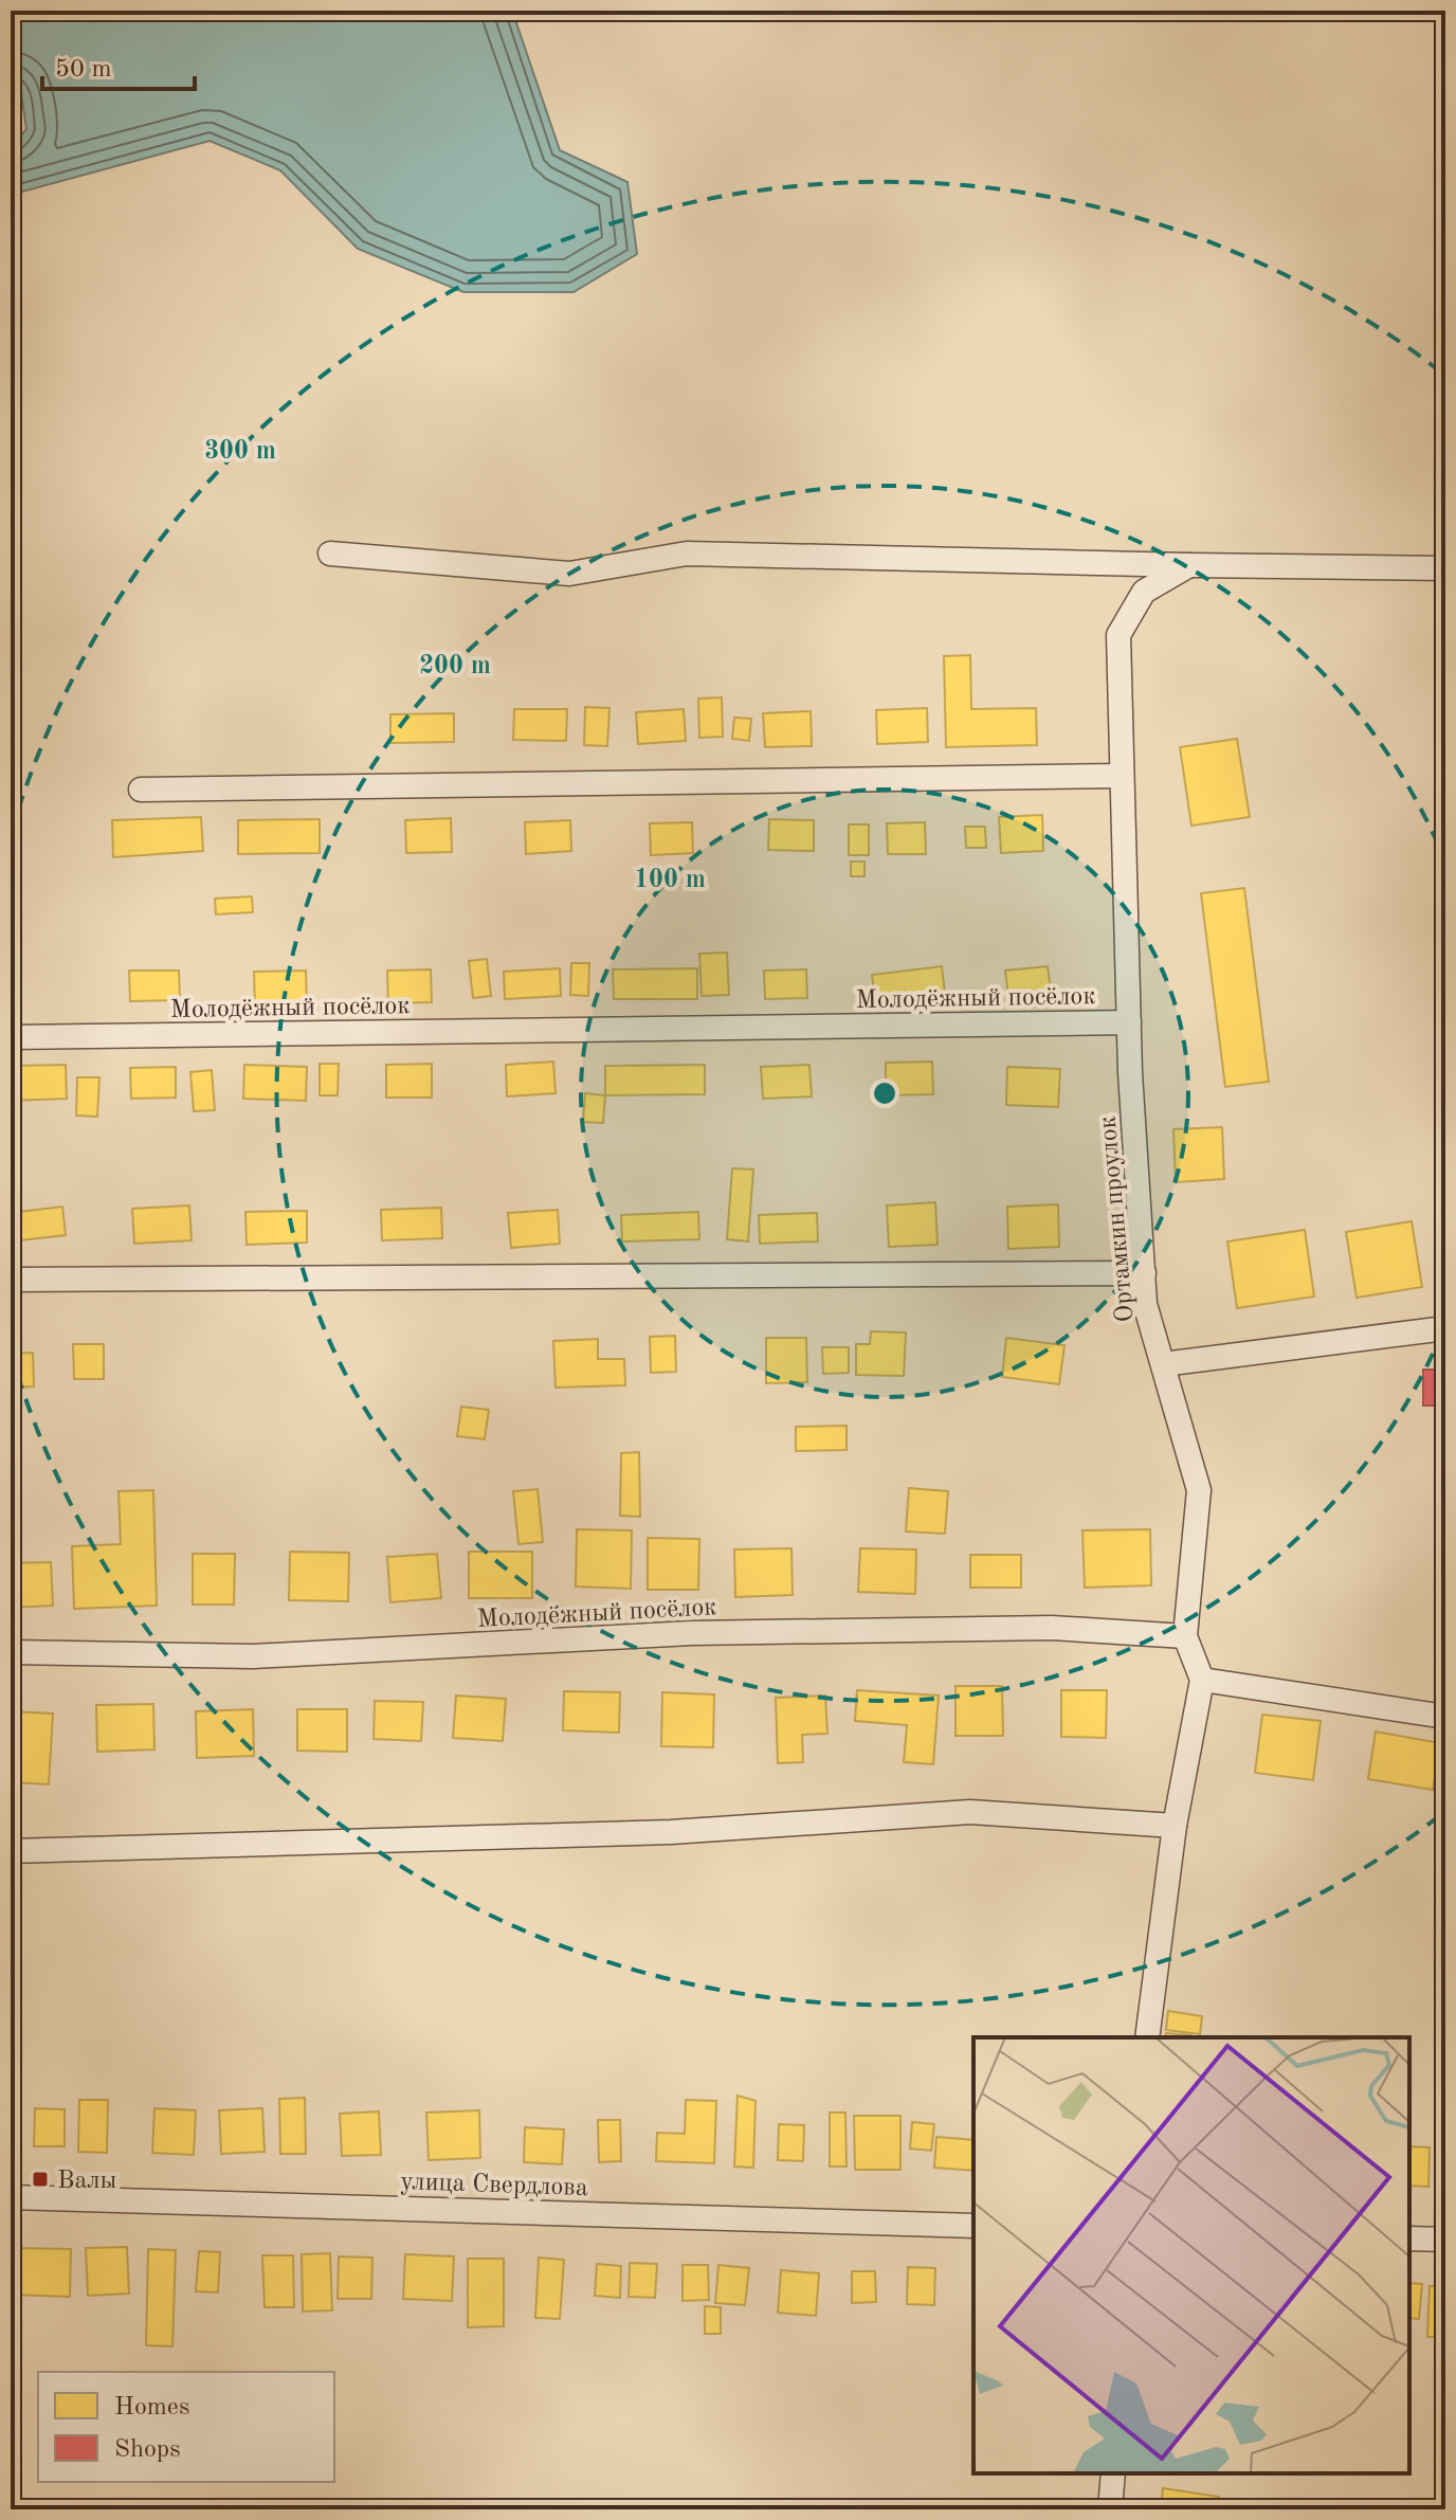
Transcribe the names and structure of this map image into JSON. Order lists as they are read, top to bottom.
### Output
{
  "streets": {
    "street": ["Молодёжный посёлок", "Ортамкин проулок", "улица Свердлова"]
  },
  "crossings": [
    ["Молодёжный посёлок", "Ортамкин проулок"]
  ],
  "places": {
    "transit": ["Валы"]
  },
  "legend": ["Homes", "Shops"],
  "scale_bar": "50 m",
  "rings": ["300 m", "200 m", "100 m"]
}
